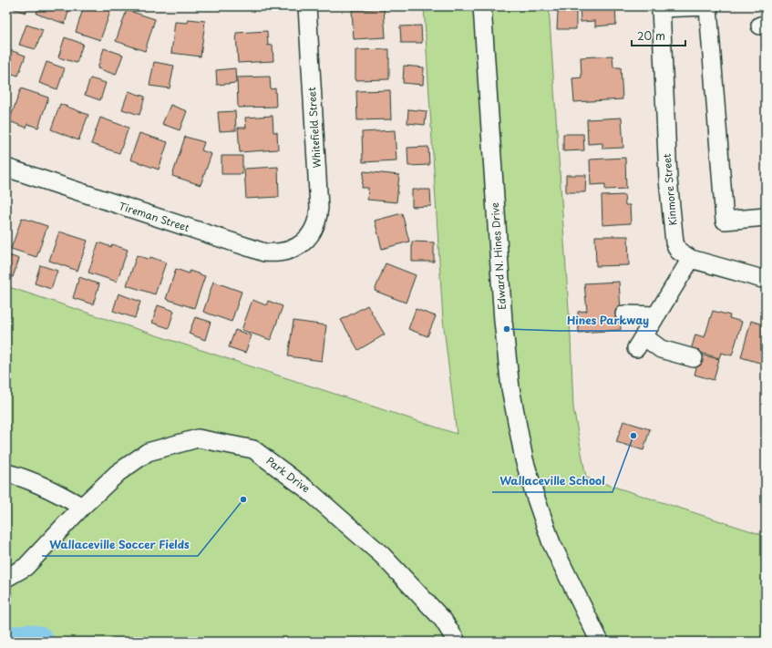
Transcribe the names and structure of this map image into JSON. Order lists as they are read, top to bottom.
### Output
{
  "streets": {
    "street": [
      "Whitefield Street",
      "Kinmore Street",
      "Tireman Street",
      "Edward N. Hines Drive",
      "Park Drive"
    ]
  },
  "crossings": [
    ["Whitefield Street", "Tireman Street"]
  ],
  "places": ["Hines Parkway", "Wallaceville School", "Wallaceville Soccer Fields"],
  "scale_bar": "20 m"
}
